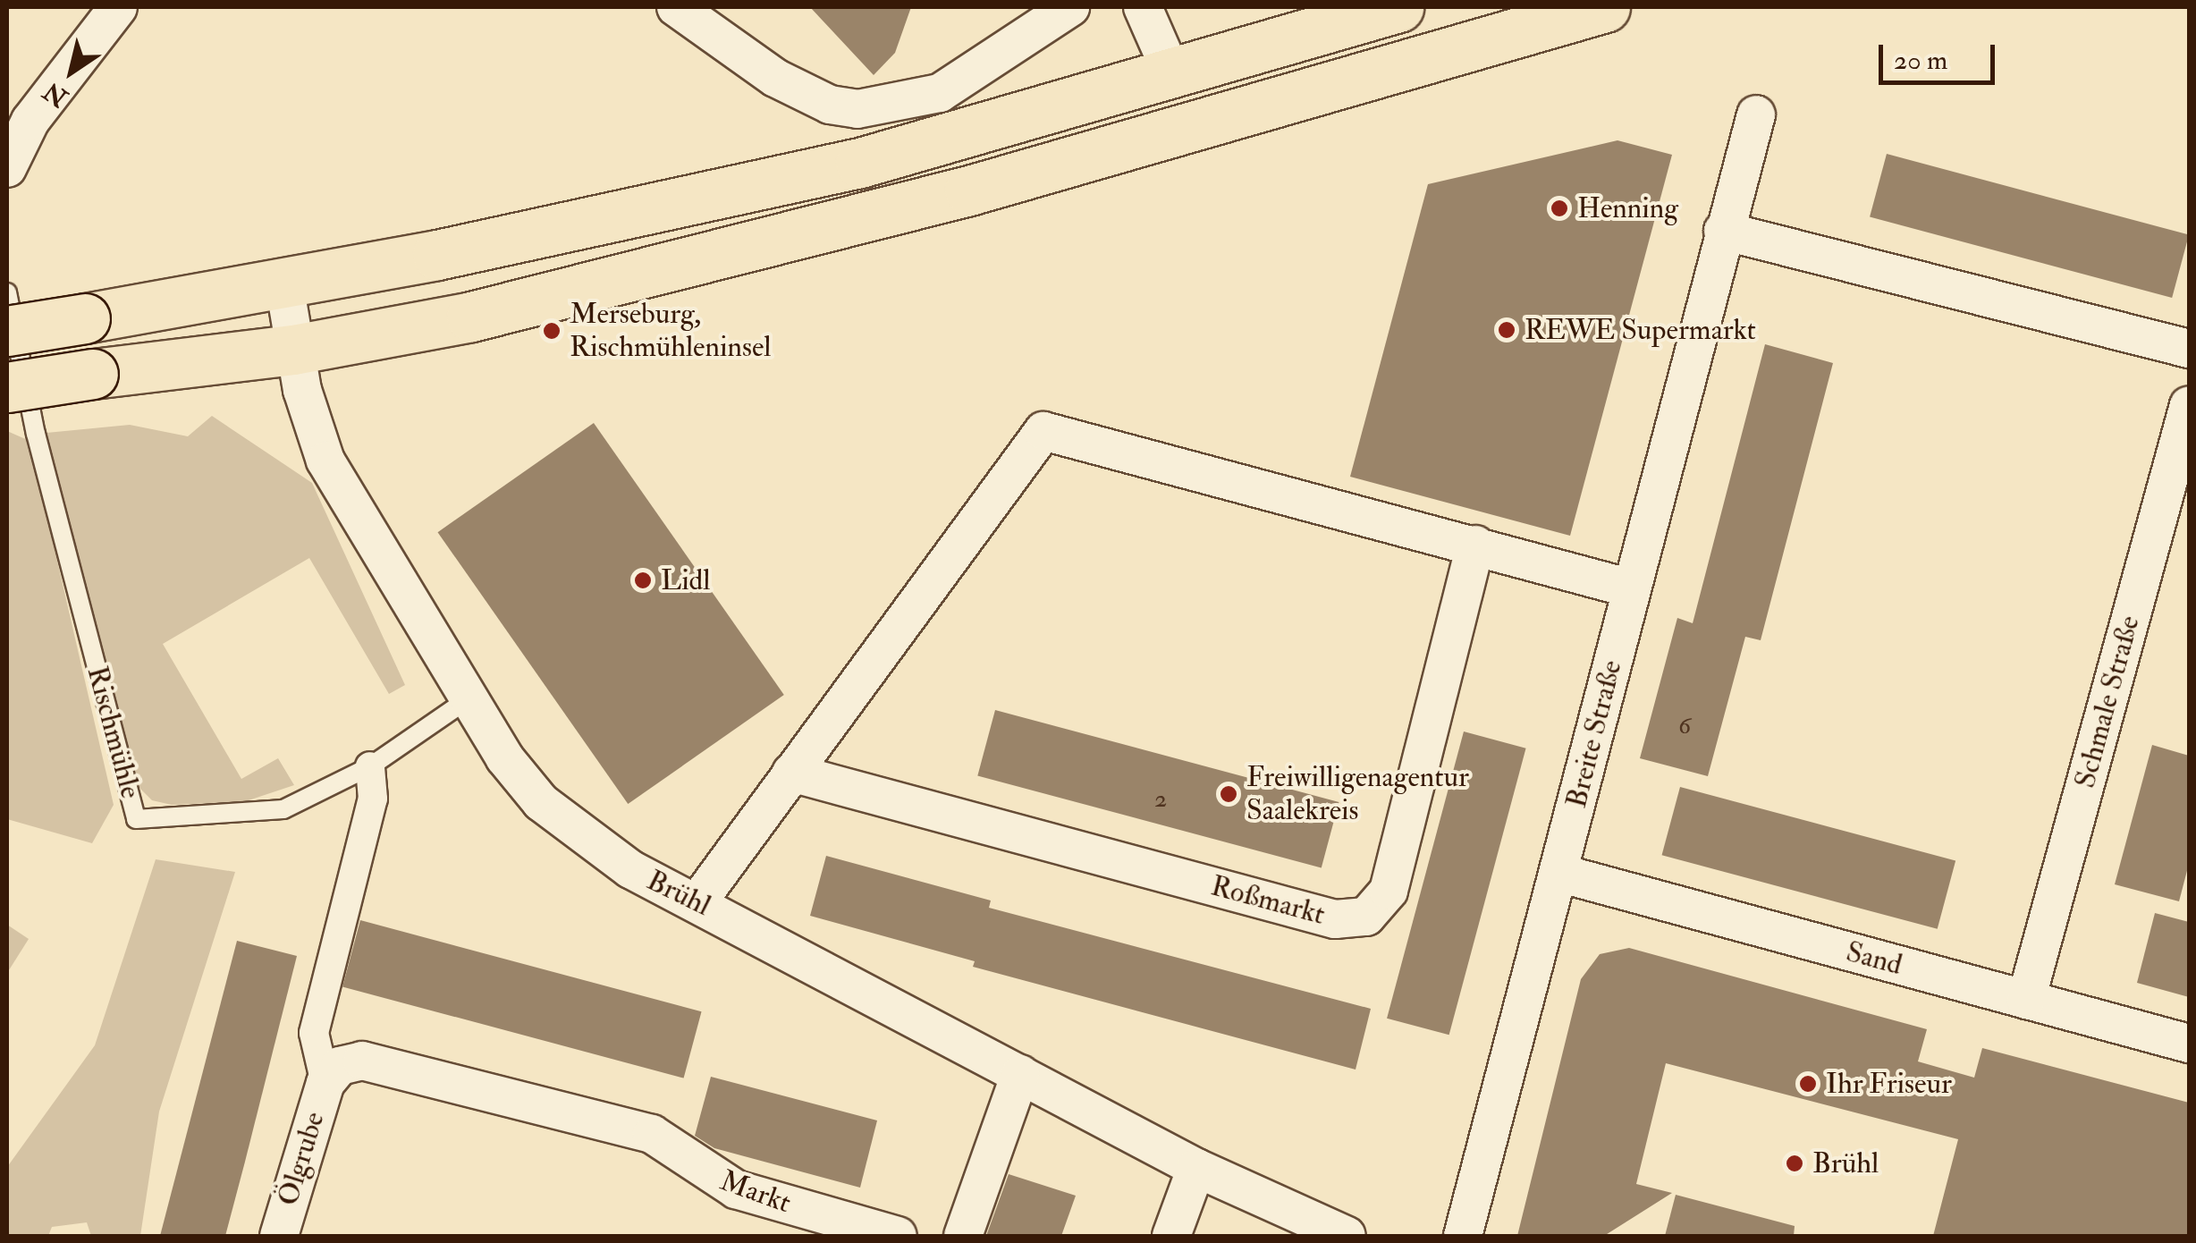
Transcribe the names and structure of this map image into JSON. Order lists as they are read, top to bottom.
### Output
{
  "streets": {
    "street": [
      "Schmale Straße",
      "Breite Straße",
      "Brühl",
      "Roßmarkt",
      "Sand",
      "Ölgrube",
      "Markt"
    ],
    "lane": ["Rischmühle"]
  },
  "crossings": [
    ["Schmale Straße", "Sand"],
    ["Rischmühle", "Brühl"],
    ["Breite Straße", "Sand"],
    ["Ölgrube", "Markt"]
  ],
  "places": [
    "Henning",
    "REWE Supermarkt",
    "Merseburg, Rischmühleninsel",
    "Lidl",
    "Freiwilligenagentur Saalekreis",
    "Ihr Friseur",
    "Brühl"
  ],
  "house_numbers": ["6", "2"],
  "scale_bar": "20 m",
  "north": "bottom left"
}
